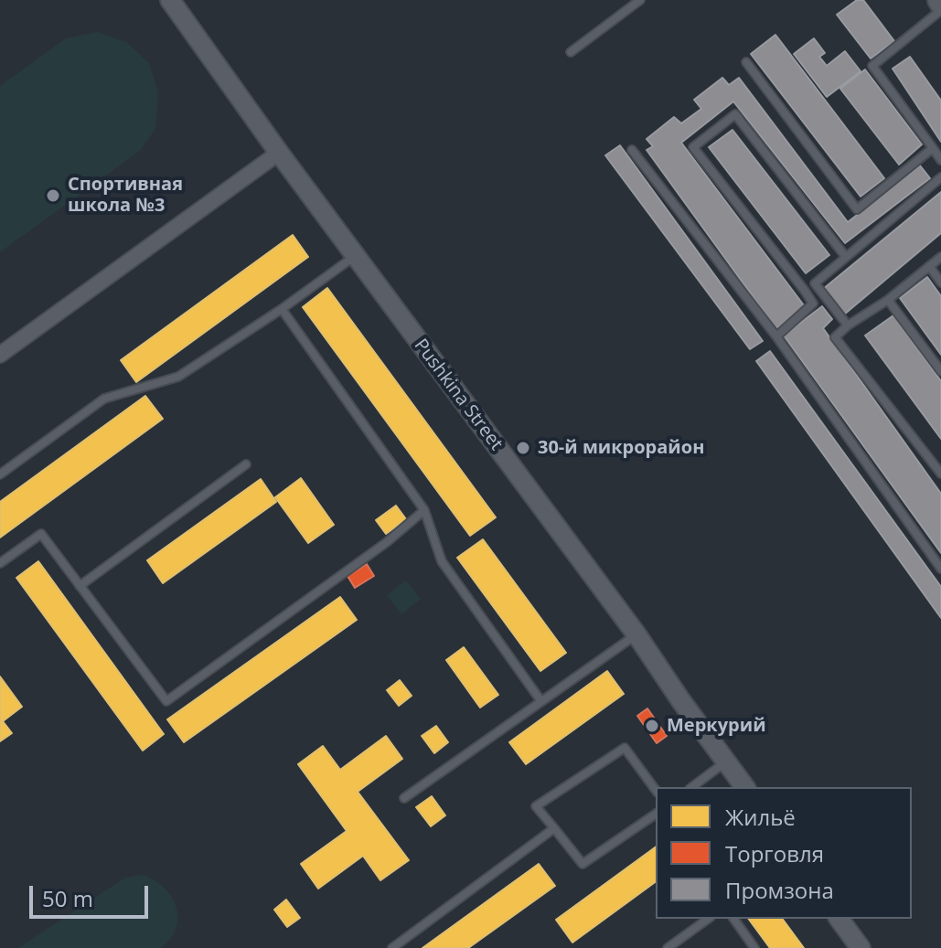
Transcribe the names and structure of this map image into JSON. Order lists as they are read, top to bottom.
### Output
{
  "streets": {
    "street": ["Pushkina Street"]
  },
  "places": ["Спортивная школа №3", "30-й микрорайон", "Меркурий"],
  "legend": ["Жильё", "Торговля", "Промзона"],
  "scale_bar": "50 m"
}
